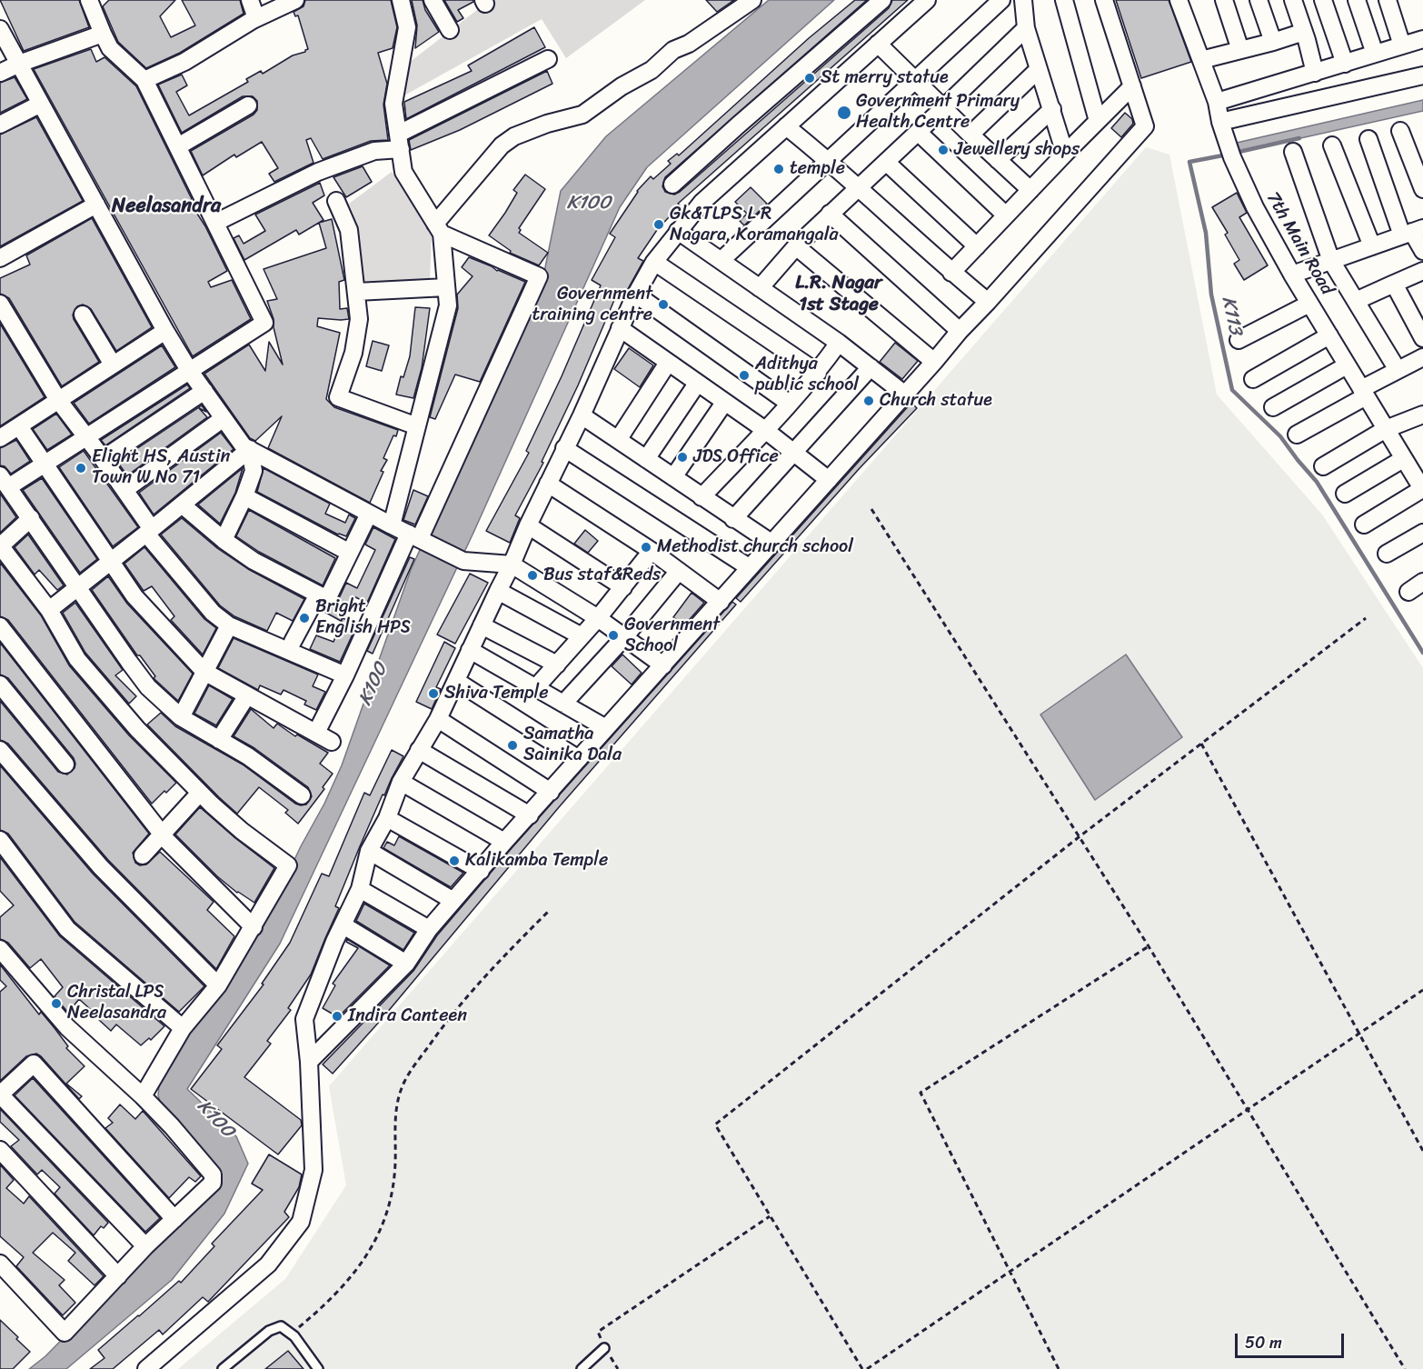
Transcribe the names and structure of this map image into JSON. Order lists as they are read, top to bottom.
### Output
{
  "streets": {
    "street": ["7th Main Road"]
  },
  "districts": ["Neelasandra", "L.R. Nagar 1st Stage"],
  "water": ["K100", "K113"],
  "places": [
    "St merry statue",
    "Government Primary Health Centre",
    "Jewellery shops",
    "temple",
    "Gk&TLPS L R Nagara, Koramangala",
    "Government training centre",
    "Adithya public school",
    "Church statue",
    "JDS Office",
    "Elight HS, Austin Town W No 71",
    "Methodist church school",
    "Bus staf&Reds",
    "Bright English HPS",
    "Government School",
    "Shiva Temple",
    "Samatha Sainika Dala",
    "Kalikamba Temple",
    "Christal LPS Neelasandra",
    "Indira Canteen"
  ],
  "scale_bar": "50 m"
}
